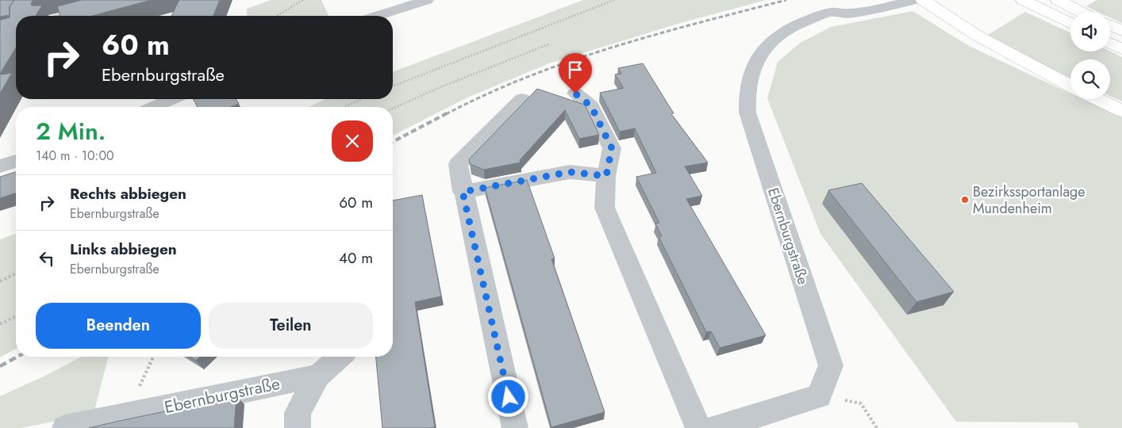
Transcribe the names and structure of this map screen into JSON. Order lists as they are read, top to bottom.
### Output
{
  "streets": {
    "street": ["Ebernburgstraße"]
  },
  "places": ["Bezirkssportanlage Mundenheim"],
  "page": {
    "turn": ["60 m", "Ebernburgstraße"],
    "heading": ["2 Min.", "140 m · 10:00"],
    "list": [
      {
        "name": "Rechts abbiegen",
        "note": "Ebernburgstraße",
        "value": "60 m"
      },
      {
        "name": "Links abbiegen",
        "note": "Ebernburgstraße",
        "value": "40 m"
      }
    ],
    "buttons": ["Beenden", "Teilen"]
  }
}
